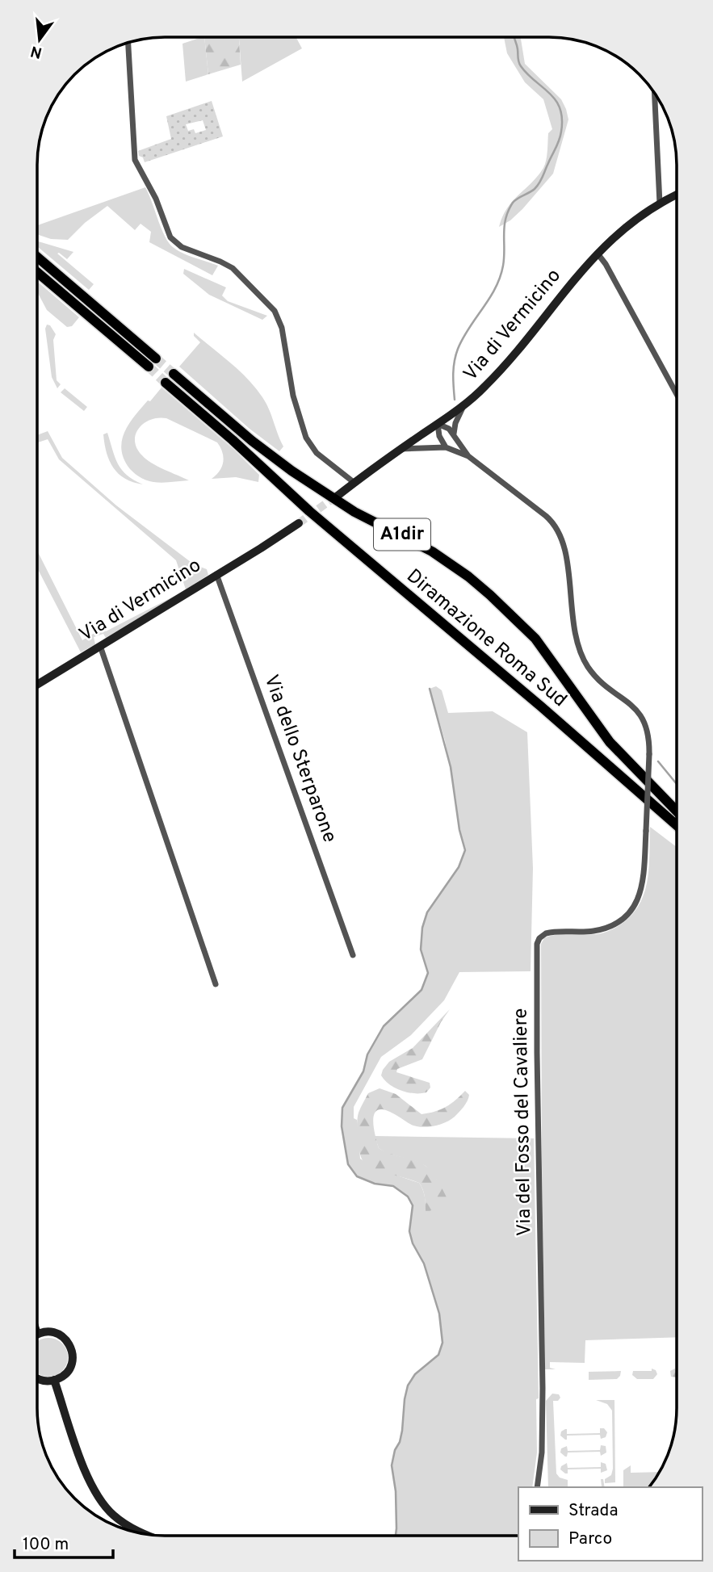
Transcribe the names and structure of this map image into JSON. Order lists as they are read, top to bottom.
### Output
{
  "streets": {
    "highway": ["A1dir", "Diramazione Roma Sud"],
    "main road": ["Via di Vermicino"],
    "street": ["Via dello Sterparone", "Via del Fosso del Cavaliere"]
  },
  "crossings": [
    ["Via di Vermicino", "Via dello Sterparone"]
  ],
  "legend": ["Strada", "Parco"],
  "scale_bar": "100 m",
  "north": "bottom"
}
